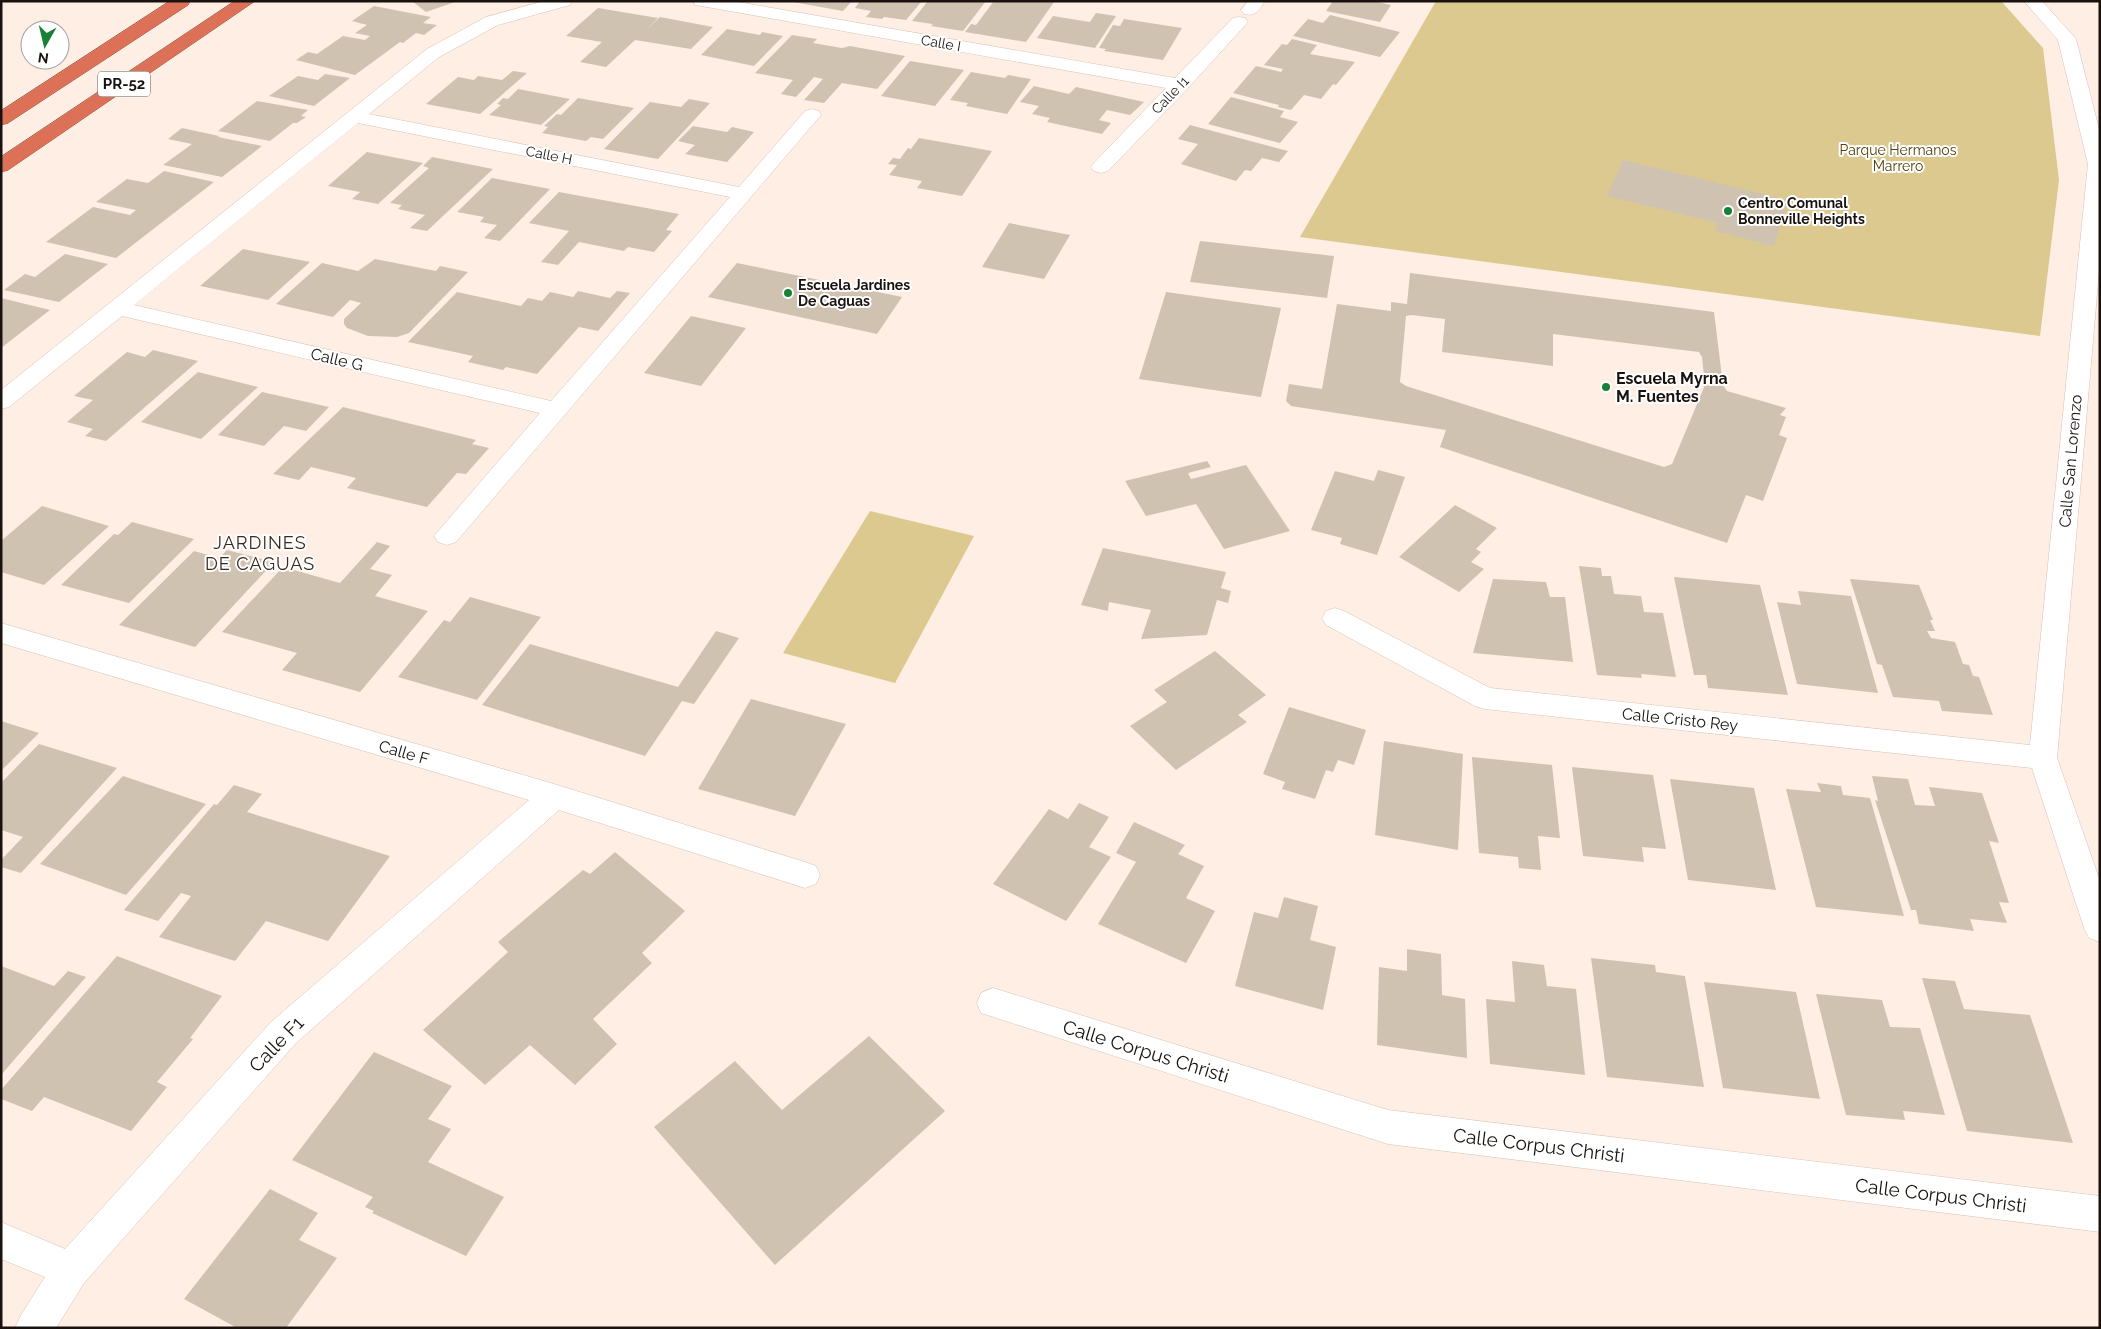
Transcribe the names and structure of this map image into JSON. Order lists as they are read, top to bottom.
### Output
{
  "streets": {
    "highway": ["PR-52"],
    "street": [
      "Calle I",
      "Calle I1",
      "Calle H",
      "Calle G",
      "Calle San Lorenzo",
      "Calle Cristo Rey",
      "Calle F",
      "Calle F1",
      "Calle Corpus Christi"
    ]
  },
  "crossings": [
    ["Calle I", "Calle I1"],
    ["Calle San Lorenzo", "Calle Cristo Rey"],
    ["Calle F", "Calle F1"]
  ],
  "districts": ["JARDINES DE CAGUAS"],
  "parks": ["Parque Hermanos Marrero"],
  "places": ["Centro Comunal Bonneville Heights", "Escuela Jardines De Caguas", "Escuela Myrna M. Fuentes"],
  "north": "bottom"
}
